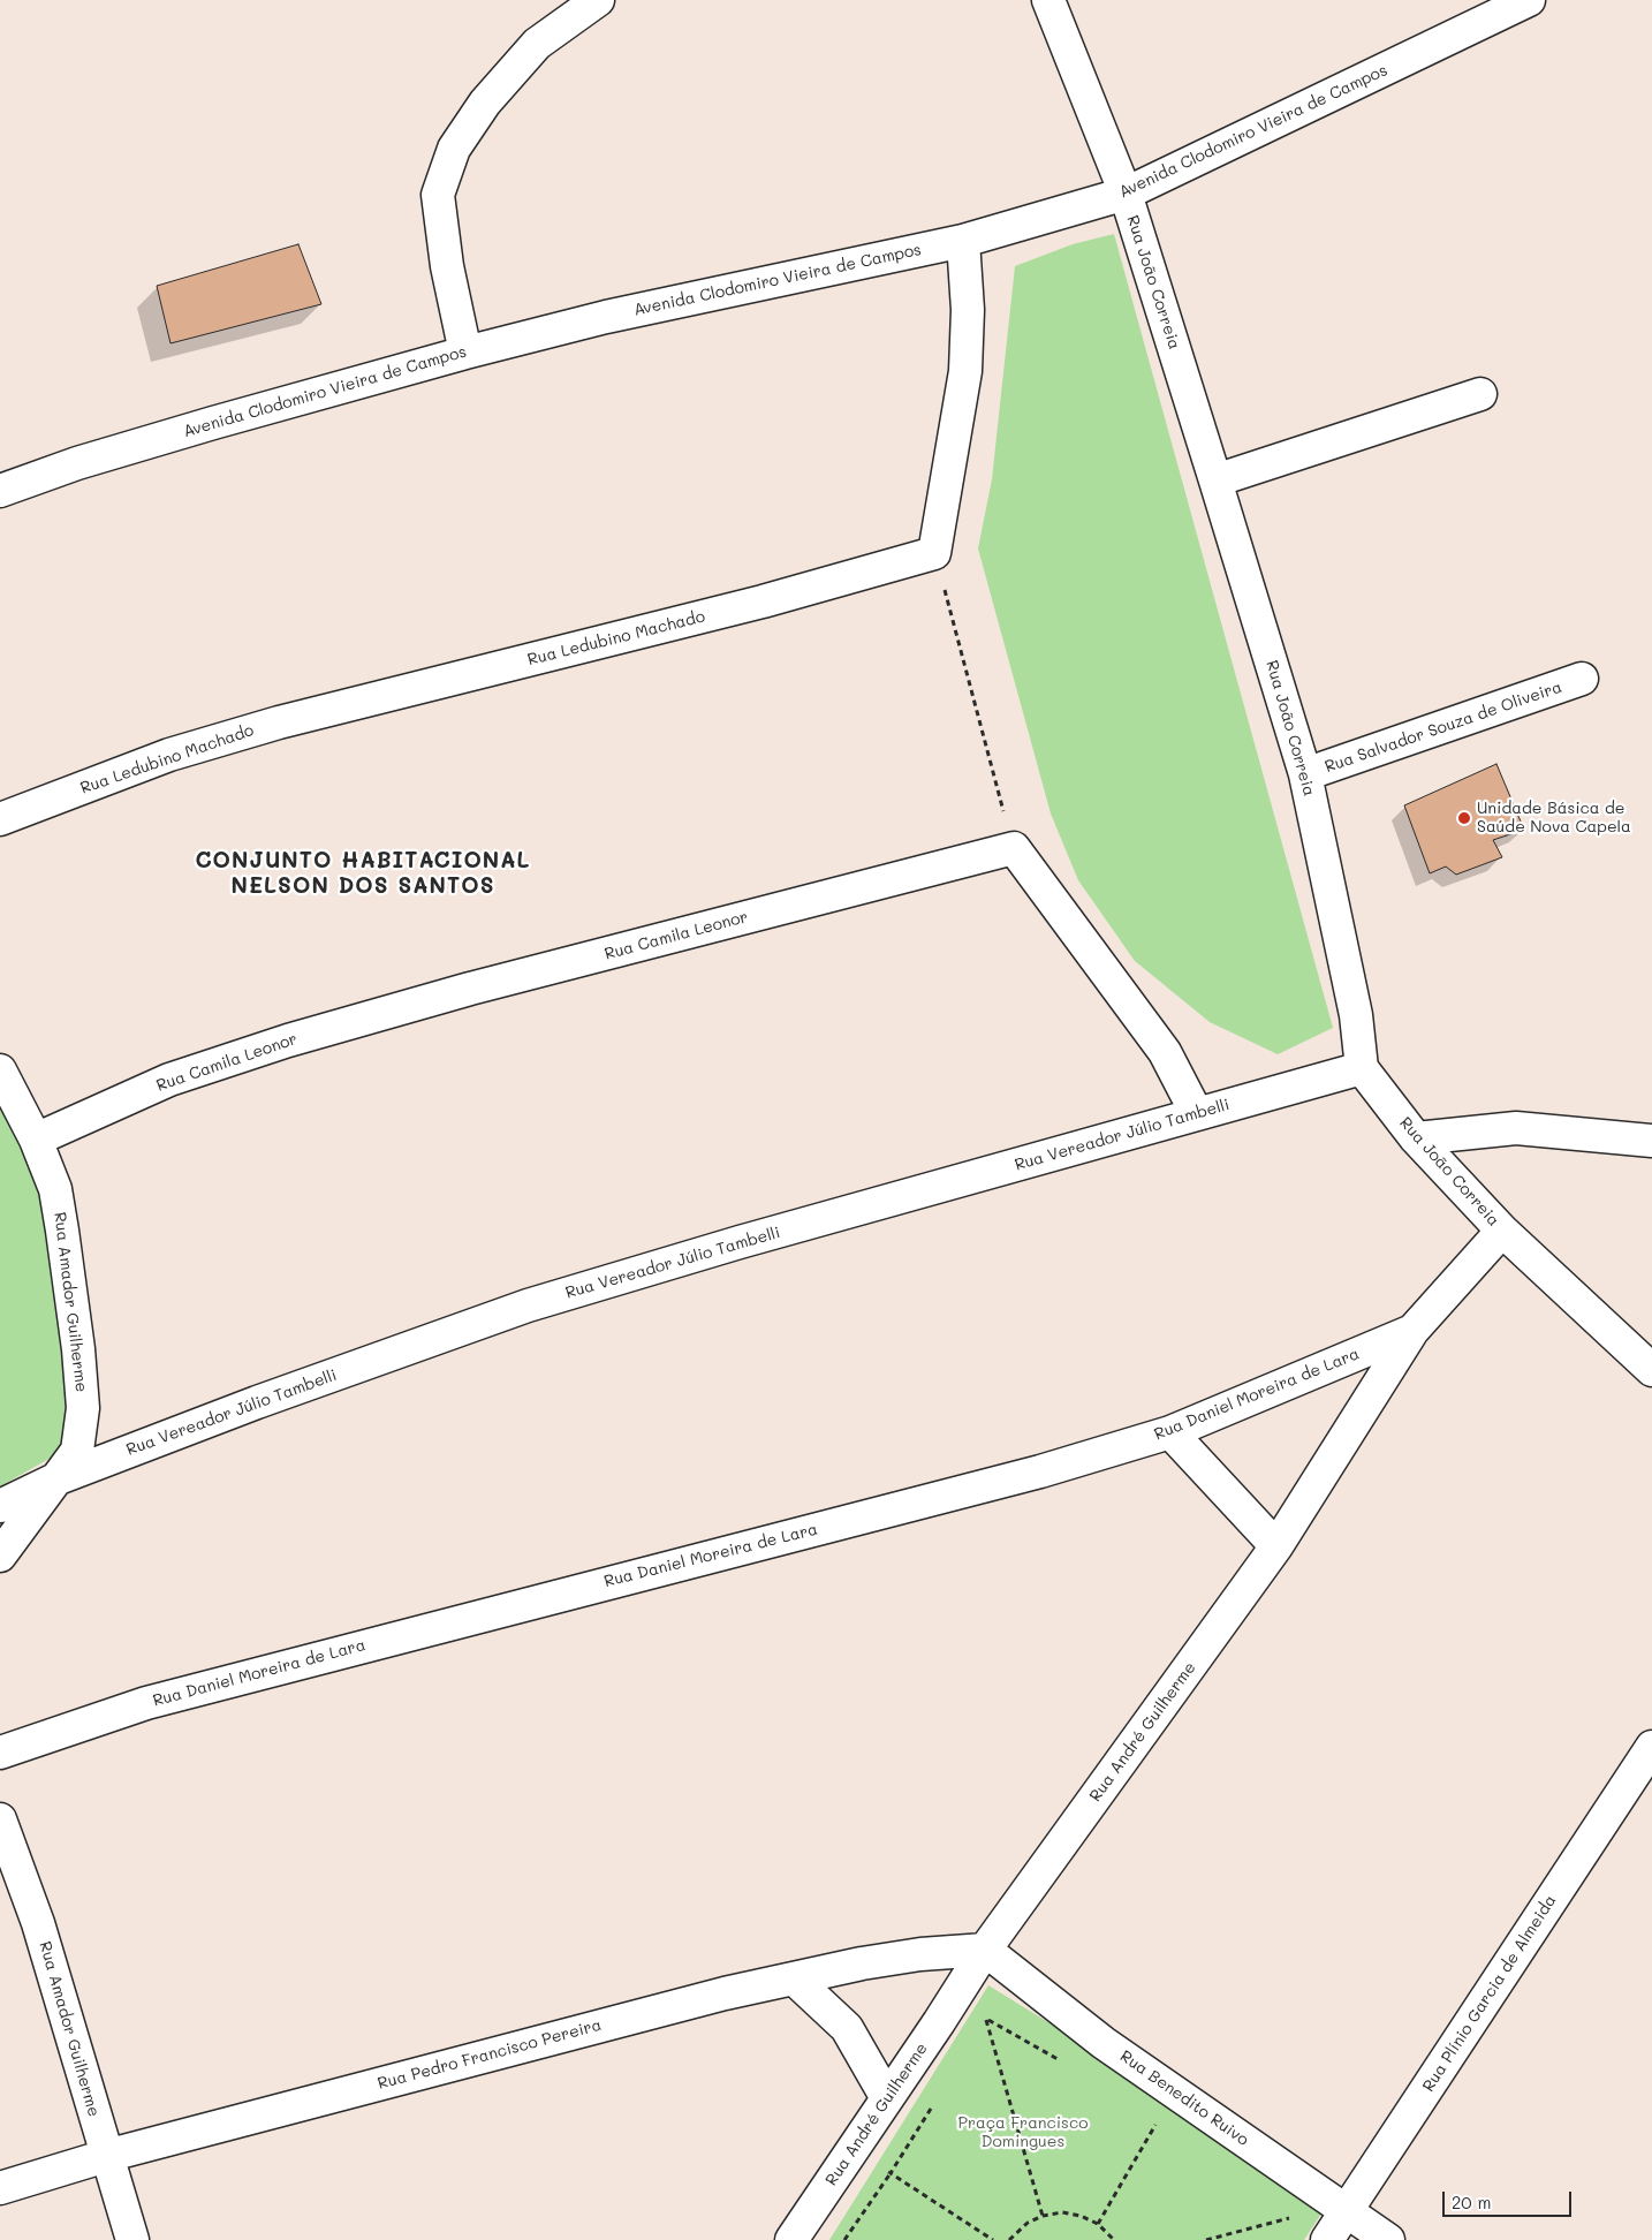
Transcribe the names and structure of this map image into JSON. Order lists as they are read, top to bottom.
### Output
{
  "streets": {
    "street": [
      "Avenida Clodomiro Vieira de Campos",
      "Rua João Correia",
      "Rua Ledubino Machado",
      "Rua Salvador Souza de Oliveira",
      "Rua Camila Leonor",
      "Rua Vereador Júlio Tambelli",
      "Rua Amador Guilherme",
      "Rua Daniel Moreira de Lara",
      "Rua André Guilherme",
      "Rua Plínio Garcia de Almeida",
      "Rua Pedro Francisco Pereira",
      "Rua Benedito Ruivo"
    ]
  },
  "crossings": [
    ["Avenida Clodomiro Vieira de Campos", "Rua João Correia"],
    ["Rua João Correia", "Rua Salvador Souza de Oliveira"],
    ["Rua João Correia", "Rua Vereador Júlio Tambelli"],
    ["Rua João Correia", "Rua André Guilherme"],
    ["Rua Camila Leonor", "Rua Amador Guilherme"],
    ["Rua Vereador Júlio Tambelli", "Rua Amador Guilherme"],
    ["Rua Amador Guilherme", "Rua Pedro Francisco Pereira"],
    ["Rua Daniel Moreira de Lara", "Rua André Guilherme"],
    ["Rua André Guilherme", "Rua Pedro Francisco Pereira"],
    ["Rua André Guilherme", "Rua Benedito Ruivo"],
    ["Rua Plínio Garcia de Almeida", "Rua Benedito Ruivo"],
    ["Rua Pedro Francisco Pereira", "Rua Benedito Ruivo"]
  ],
  "districts": ["CONJUNTO HABITACIONAL NELSON DOS SANTOS"],
  "parks": ["Praça Francisco Domingues"],
  "places": ["Unidade Básica de Saúde Nova Capela"],
  "scale_bar": "20 m"
}
